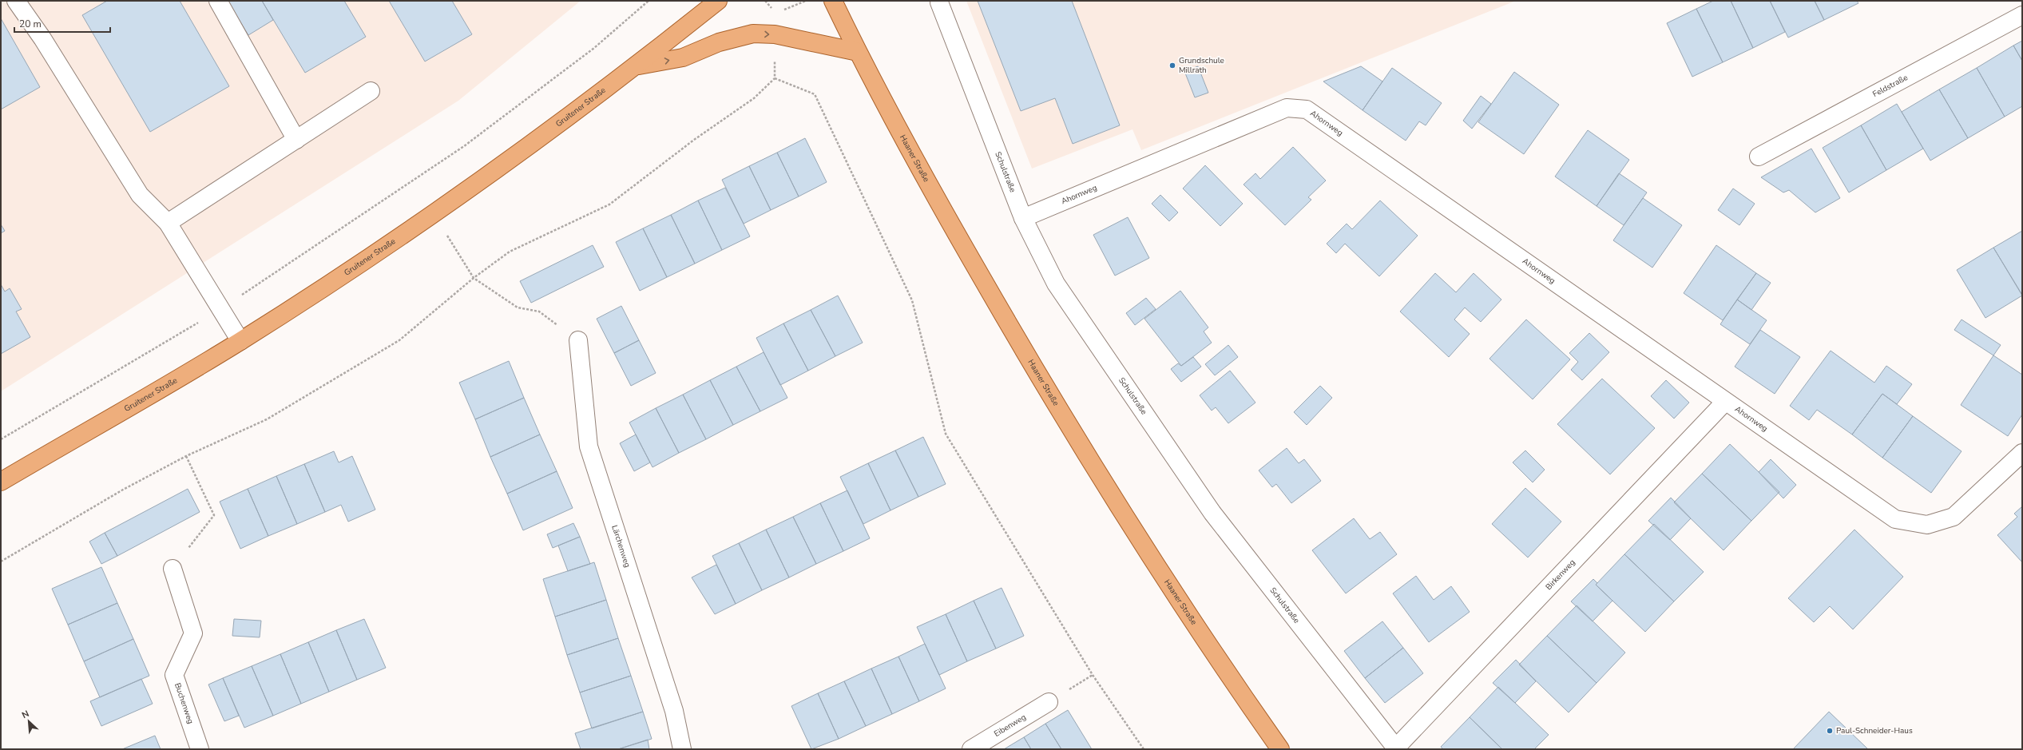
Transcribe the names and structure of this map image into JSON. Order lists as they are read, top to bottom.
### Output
{
  "streets": {
    "main road": ["Gruitener Straße", "Haaner Straße"],
    "street": [
      "Feldstraße",
      "Ahornweg",
      "Schulstraße",
      "Lärchenweg",
      "Birkenweg",
      "Buchenweg",
      "Eibenweg"
    ]
  },
  "crossings": [
    ["Ahornweg", "Schulstraße"],
    ["Ahornweg", "Birkenweg"],
    ["Schulstraße", "Birkenweg"]
  ],
  "places": ["Grundschule Millrath", "Paul-Schneider-Haus"],
  "scale_bar": "20 m",
  "north": "top left"
}
